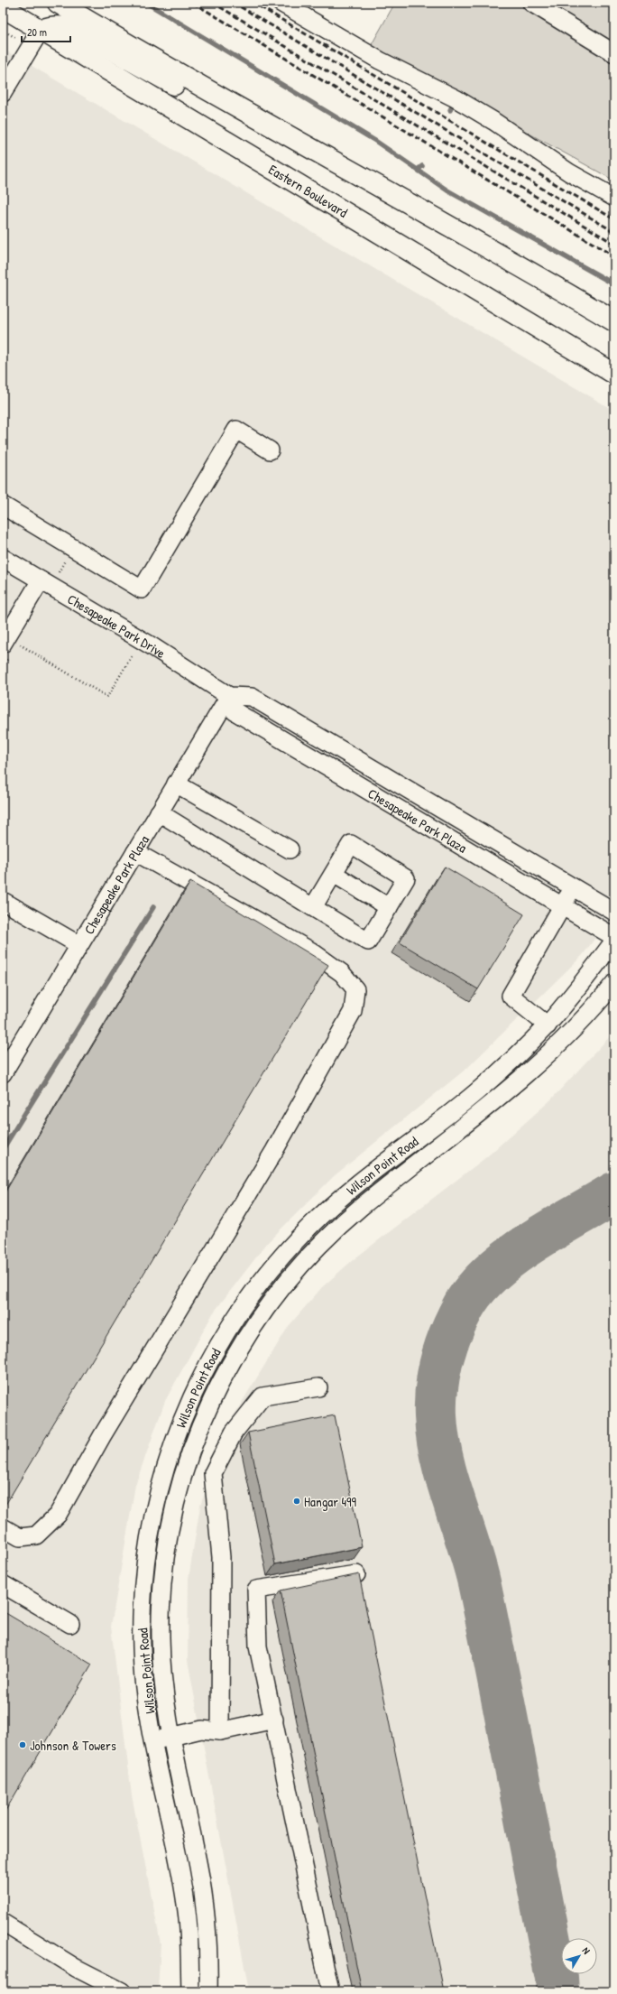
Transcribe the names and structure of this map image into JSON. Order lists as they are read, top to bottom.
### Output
{
  "streets": {
    "main road": ["Eastern Boulevard"],
    "street": ["Chesapeake Park Drive", "Chesapeake Park Plaza", "Wilson Point Road"]
  },
  "crossings": [
    ["Chesapeake Park Drive", "Chesapeake Park Plaza"]
  ],
  "places": ["Hangar 499", "Johnson & Towers"],
  "scale_bar": "20 m",
  "north": "top right"
}
